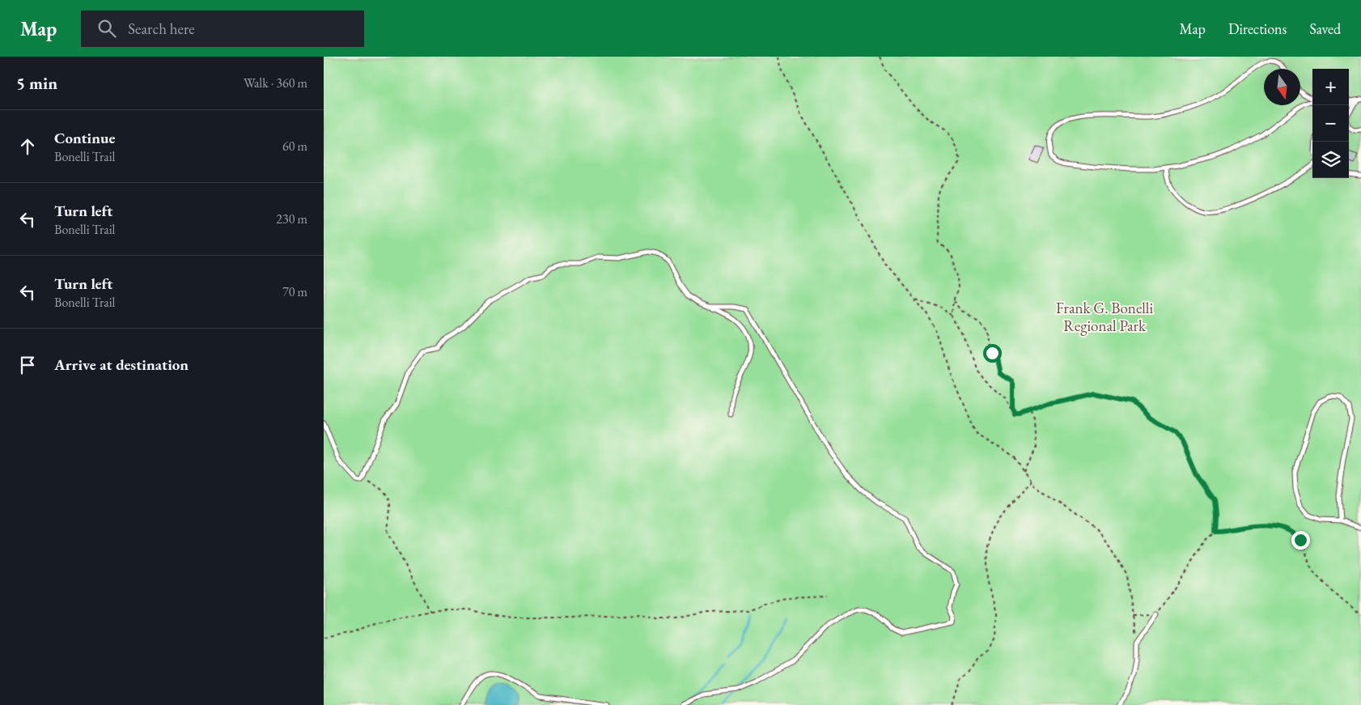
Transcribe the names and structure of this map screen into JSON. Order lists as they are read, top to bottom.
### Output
{
  "parks": ["Frank G. Bonelli Regional Park"],
  "north": "bottom",
  "page": {
    "header": "Map",
    "search": "Search here",
    "nav": ["Map", "Directions", "Saved"],
    "heading": ["5 min", "Walk · 360 m"],
    "map_buttons": ["+", "−"],
    "list": [
      ["Continue", "Bonelli Trail", "60 m"],
      ["Turn left", "Bonelli Trail", "230 m"],
      ["Turn left", "Bonelli Trail", "70 m"],
      "Arrive at destination"
    ]
  }
}
